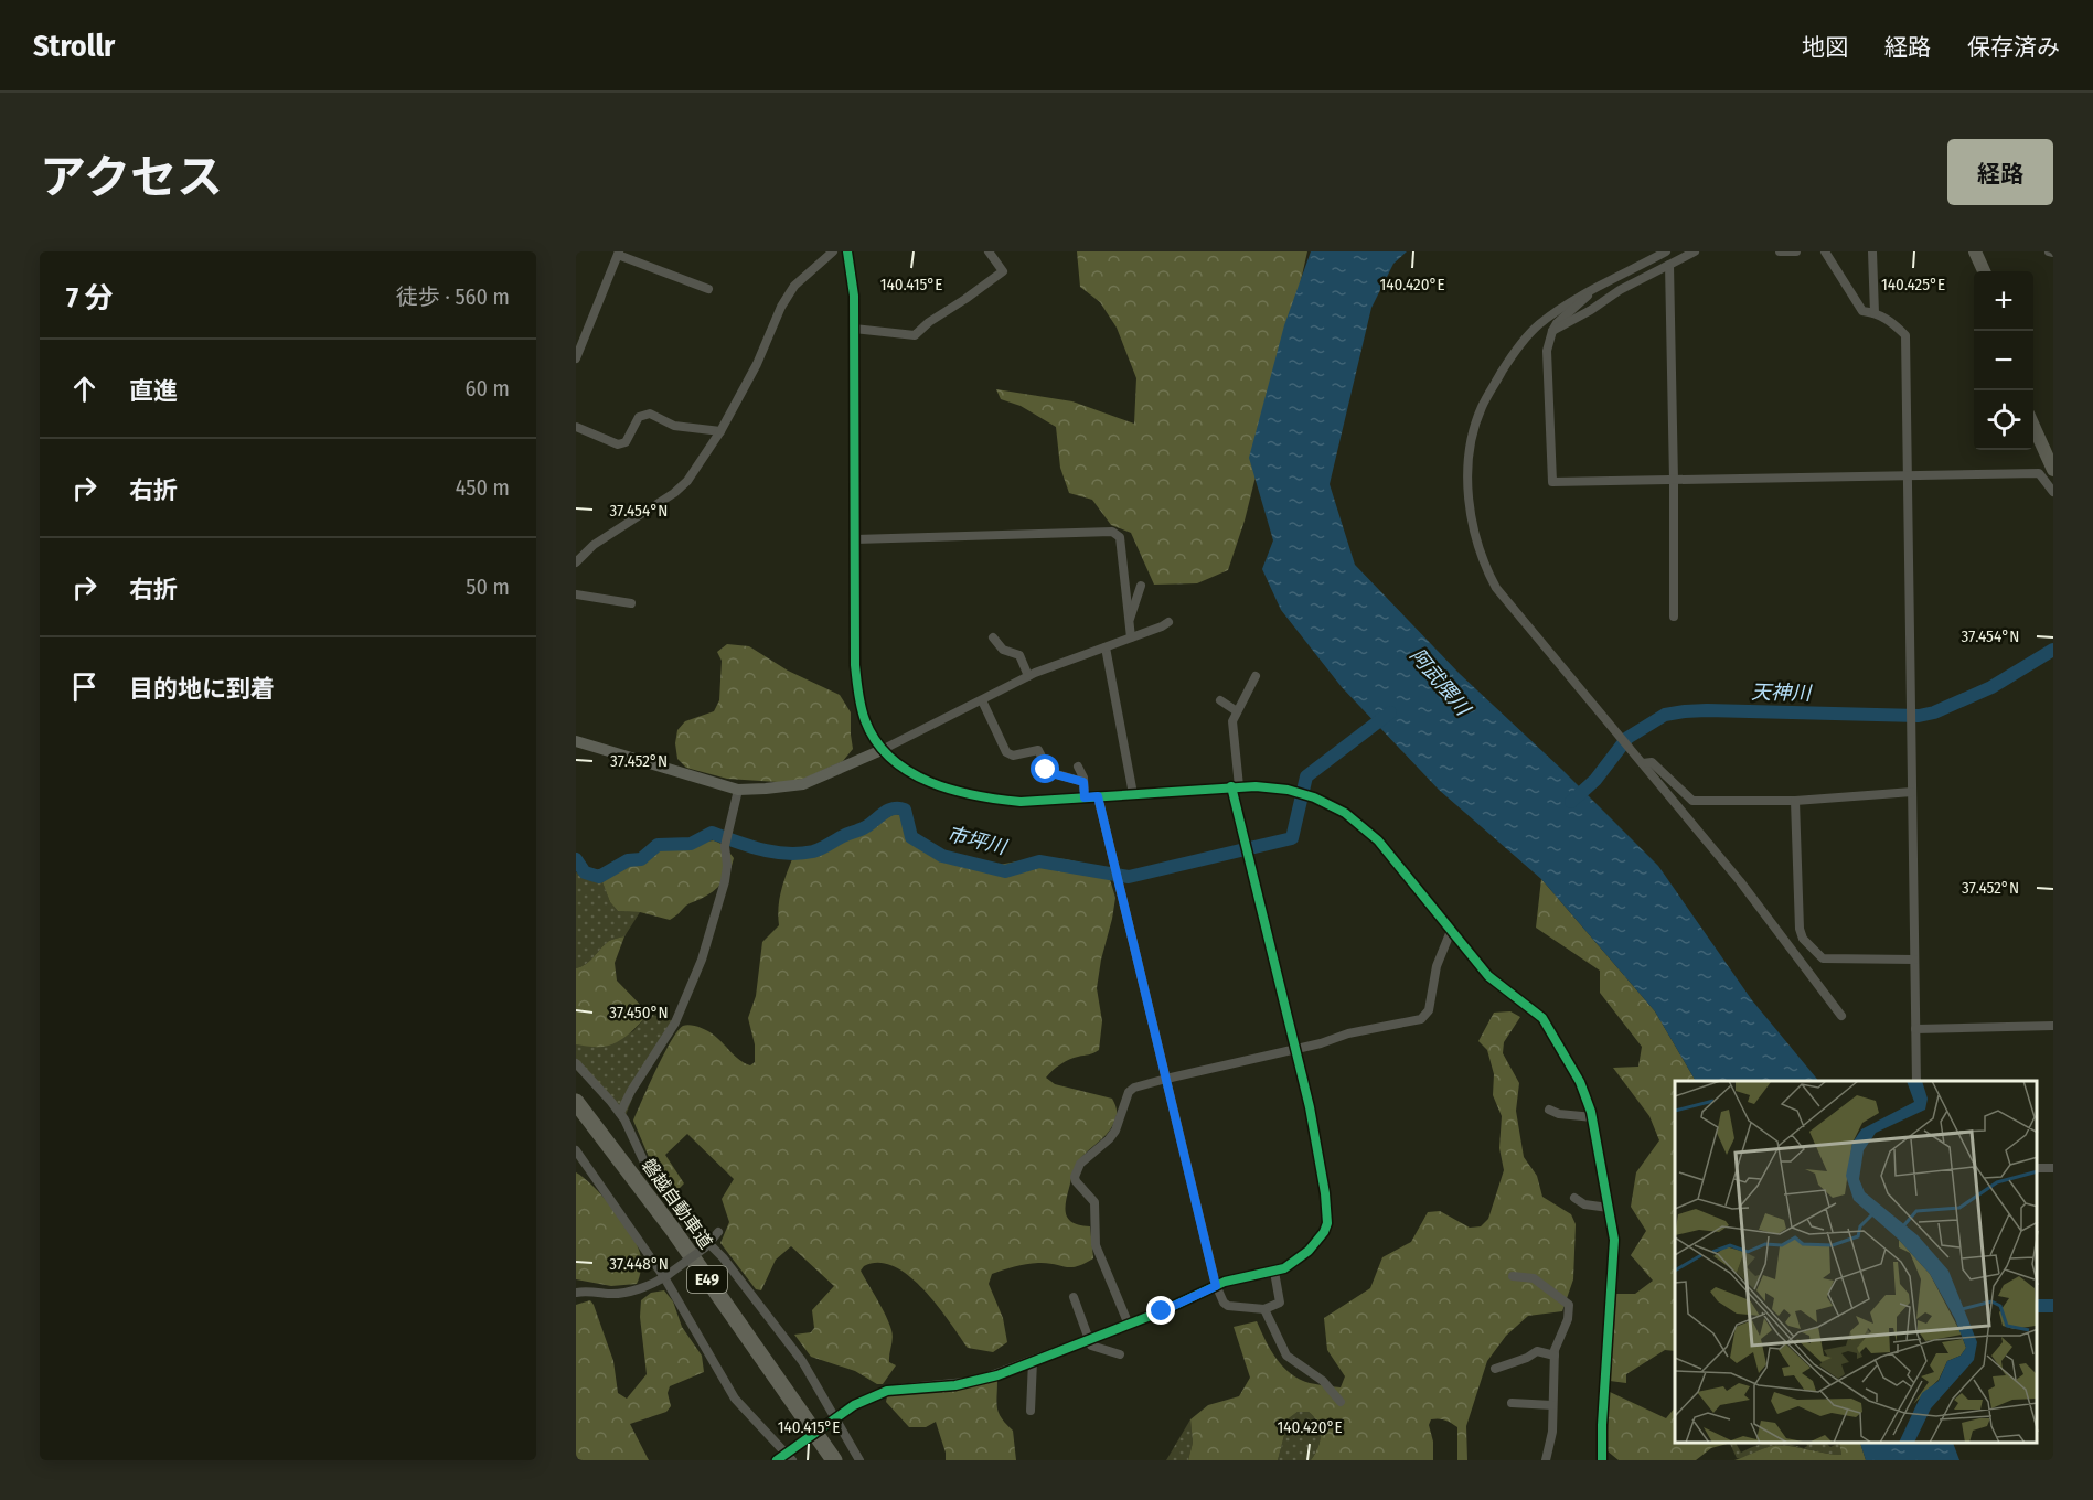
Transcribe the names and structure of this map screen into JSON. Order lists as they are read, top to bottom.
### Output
{
  "streets": {
    "highway": ["磐越自動車道", "E49"]
  },
  "water": ["阿武隈川", "天神川", "市坪川"],
  "page": {
    "header": "Strollr",
    "nav": ["地図", "経路", "保存済み"],
    "title": "アクセス",
    "buttons": "経路",
    "heading": ["7 分", "徒歩 · 560 m"],
    "map_buttons": ["+", "−"],
    "list": [
      ["直進", "60 m"],
      ["右折", "450 m"],
      ["右折", "50 m"],
      "目的地に到着"
    ]
  },
  "coordinates": [
    "140.415°E",
    "140.420°E",
    "140.425°E",
    "37.454°N",
    "37.452°N",
    "37.450°N",
    "37.448°N"
  ]
}
